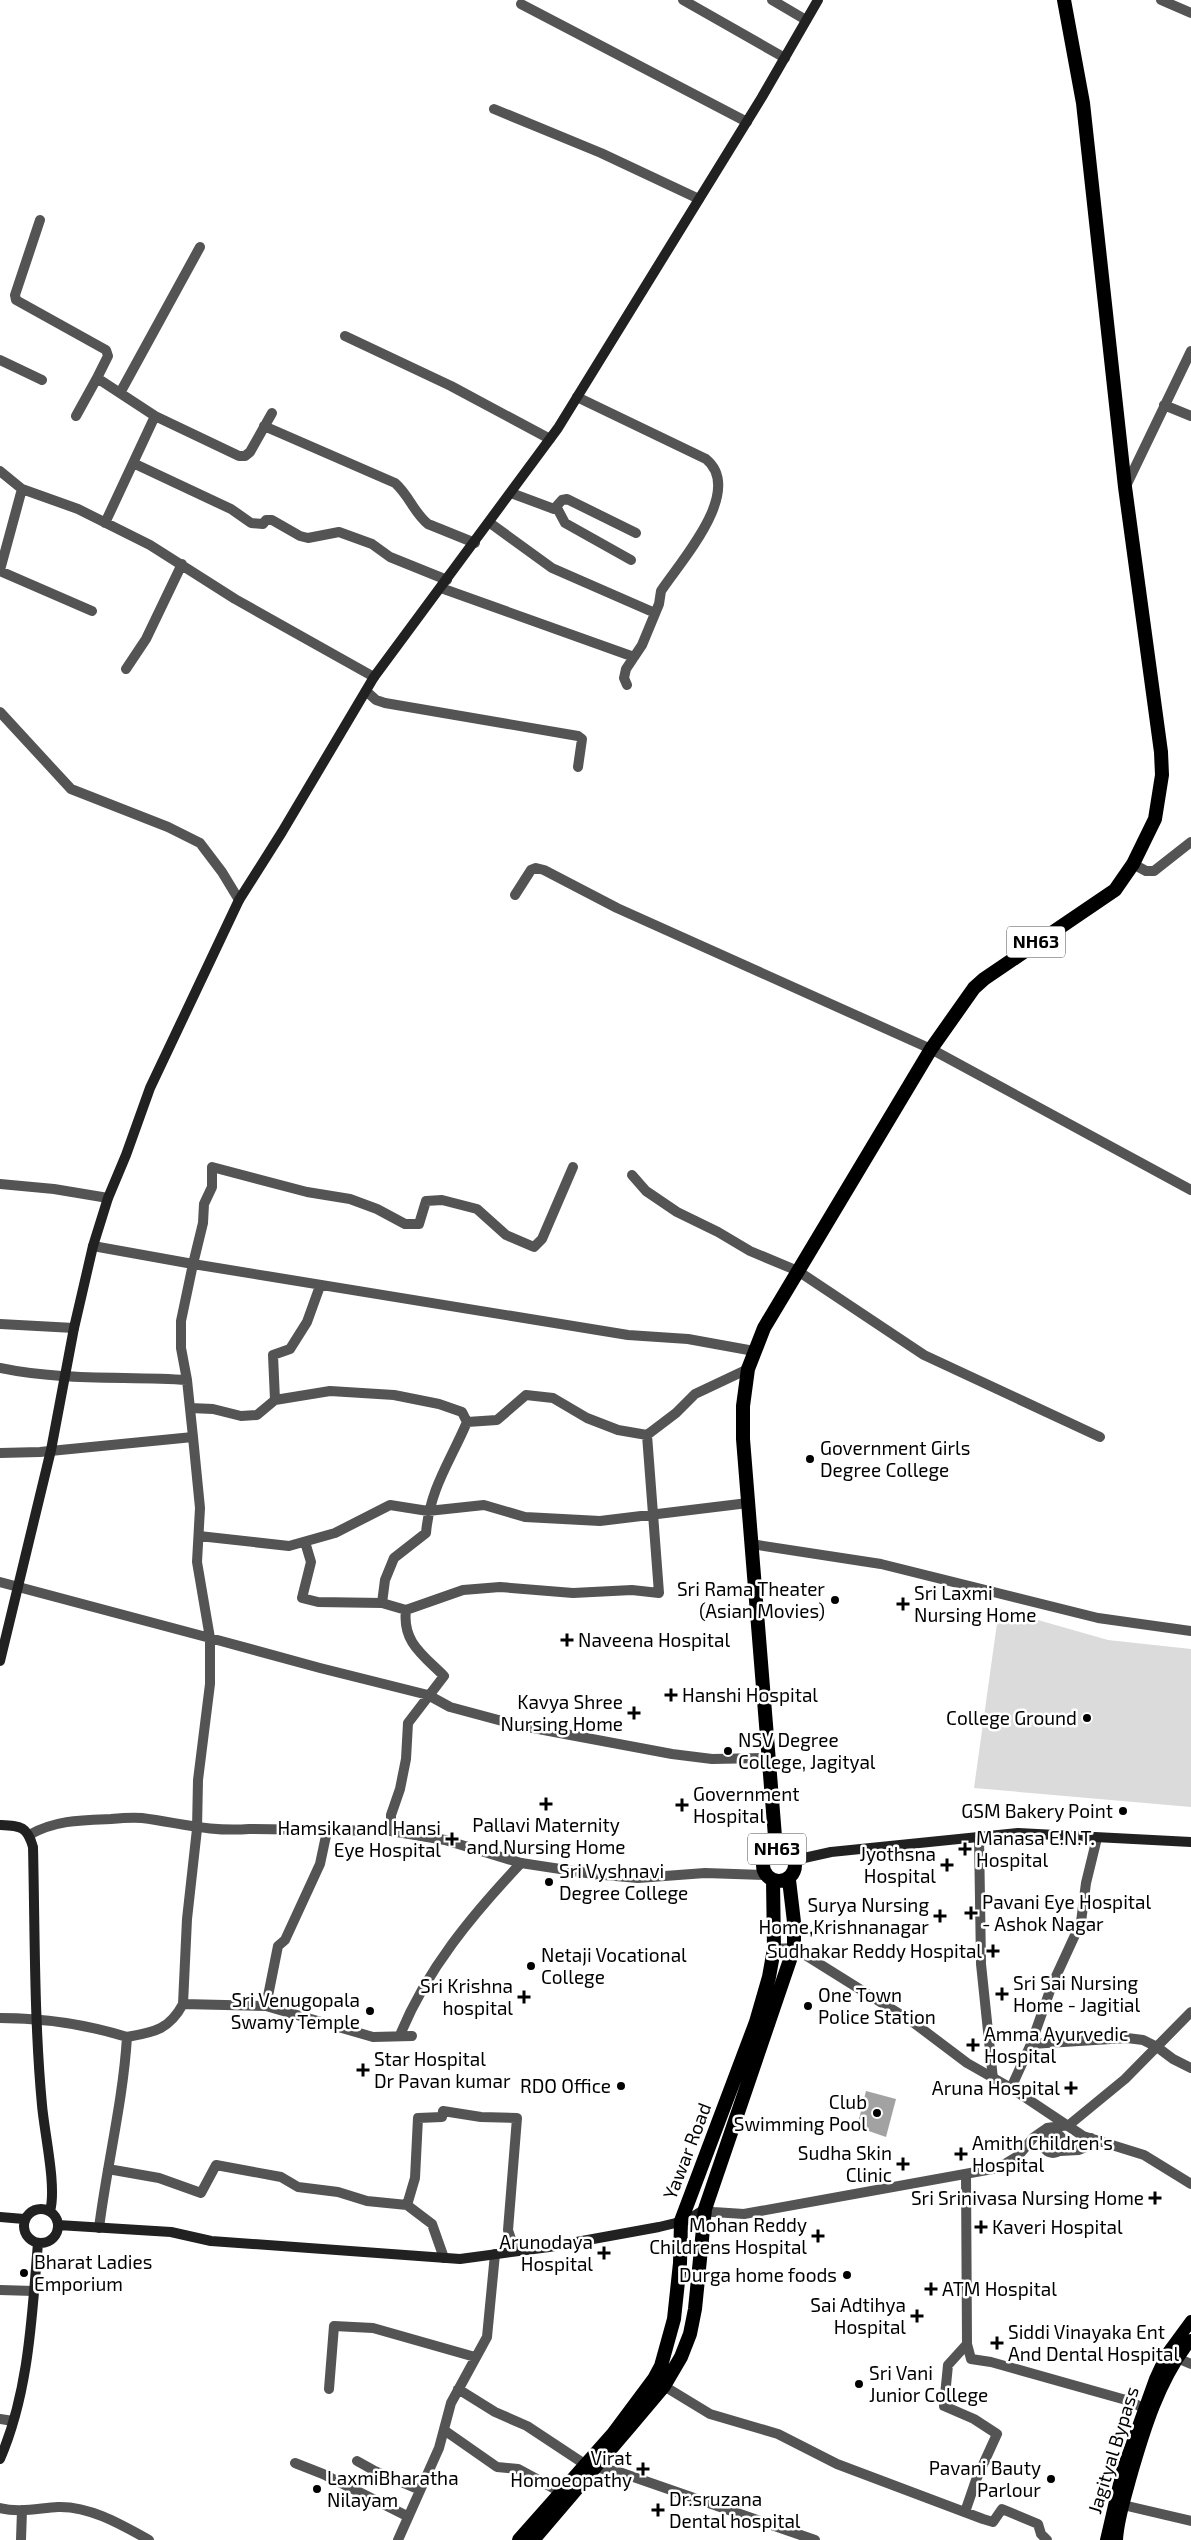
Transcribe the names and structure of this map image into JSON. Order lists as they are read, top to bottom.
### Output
{
  "streets": {
    "highway": ["NH63", "Yawar Road"],
    "main road": ["Jagityal Bypass"]
  },
  "crossings": [
    ["NH63", "Yawar Road"]
  ],
  "places": {
    "other": [
      "Government Girls Degree College",
      "Sri Rama Theater (Asian Movies)",
      "College Ground",
      "NSV Degree College, Jagityal",
      "GSM Bakery Point",
      "Sri Vyshnavi Degree College",
      "Netaji Vocational College",
      "One Town Police Station",
      "Sri Venugopala Swamy Temple",
      "RDO Office",
      "Club Swimming Pool",
      "Bharat Ladies Emporium",
      "Durga home foods",
      "Sri Vani Junior College",
      "Pavani Bauty Parlour",
      "LaxmiBharatha Nilayam"
    ],
    "health": [
      "Sri Laxmi Nursing Home",
      "Naveena Hospital",
      "Hanshi Hospital",
      "Kavya Shree Nursing Home",
      "Pallavi Maternity and Nursing Home",
      "Government Hospital",
      "Hamsika and Hansi Eye Hospital",
      "Manasa E.N.T. Hospital",
      "Jyothsna Hospital",
      "Pavani Eye Hospital - Ashok Nagar",
      "Surya Nursing Home,Krishnanagar",
      "Sudhakar Reddy Hospital",
      "Sri Sai Nursing Home - Jagitial",
      "Sri Krishna hospital",
      "Amma Ayurvedic Hospital",
      "Star Hospital Dr Pavan kumar",
      "Aruna Hospital",
      "Amith Children's Hospital",
      "Sudha Skin Clinic",
      "Sri Srinivasa Nursing Home",
      "Kaveri Hospital",
      "Mohan Reddy Childrens Hospital",
      "Arunodaya Hospital",
      "ATM Hospital",
      "Sai Adtihya Hospital",
      "Siddi Vinayaka Ent And Dental Hospital",
      "Virat Homoeopathy",
      "Dr.sruzana Dental hospital"
    ]
  }
}
